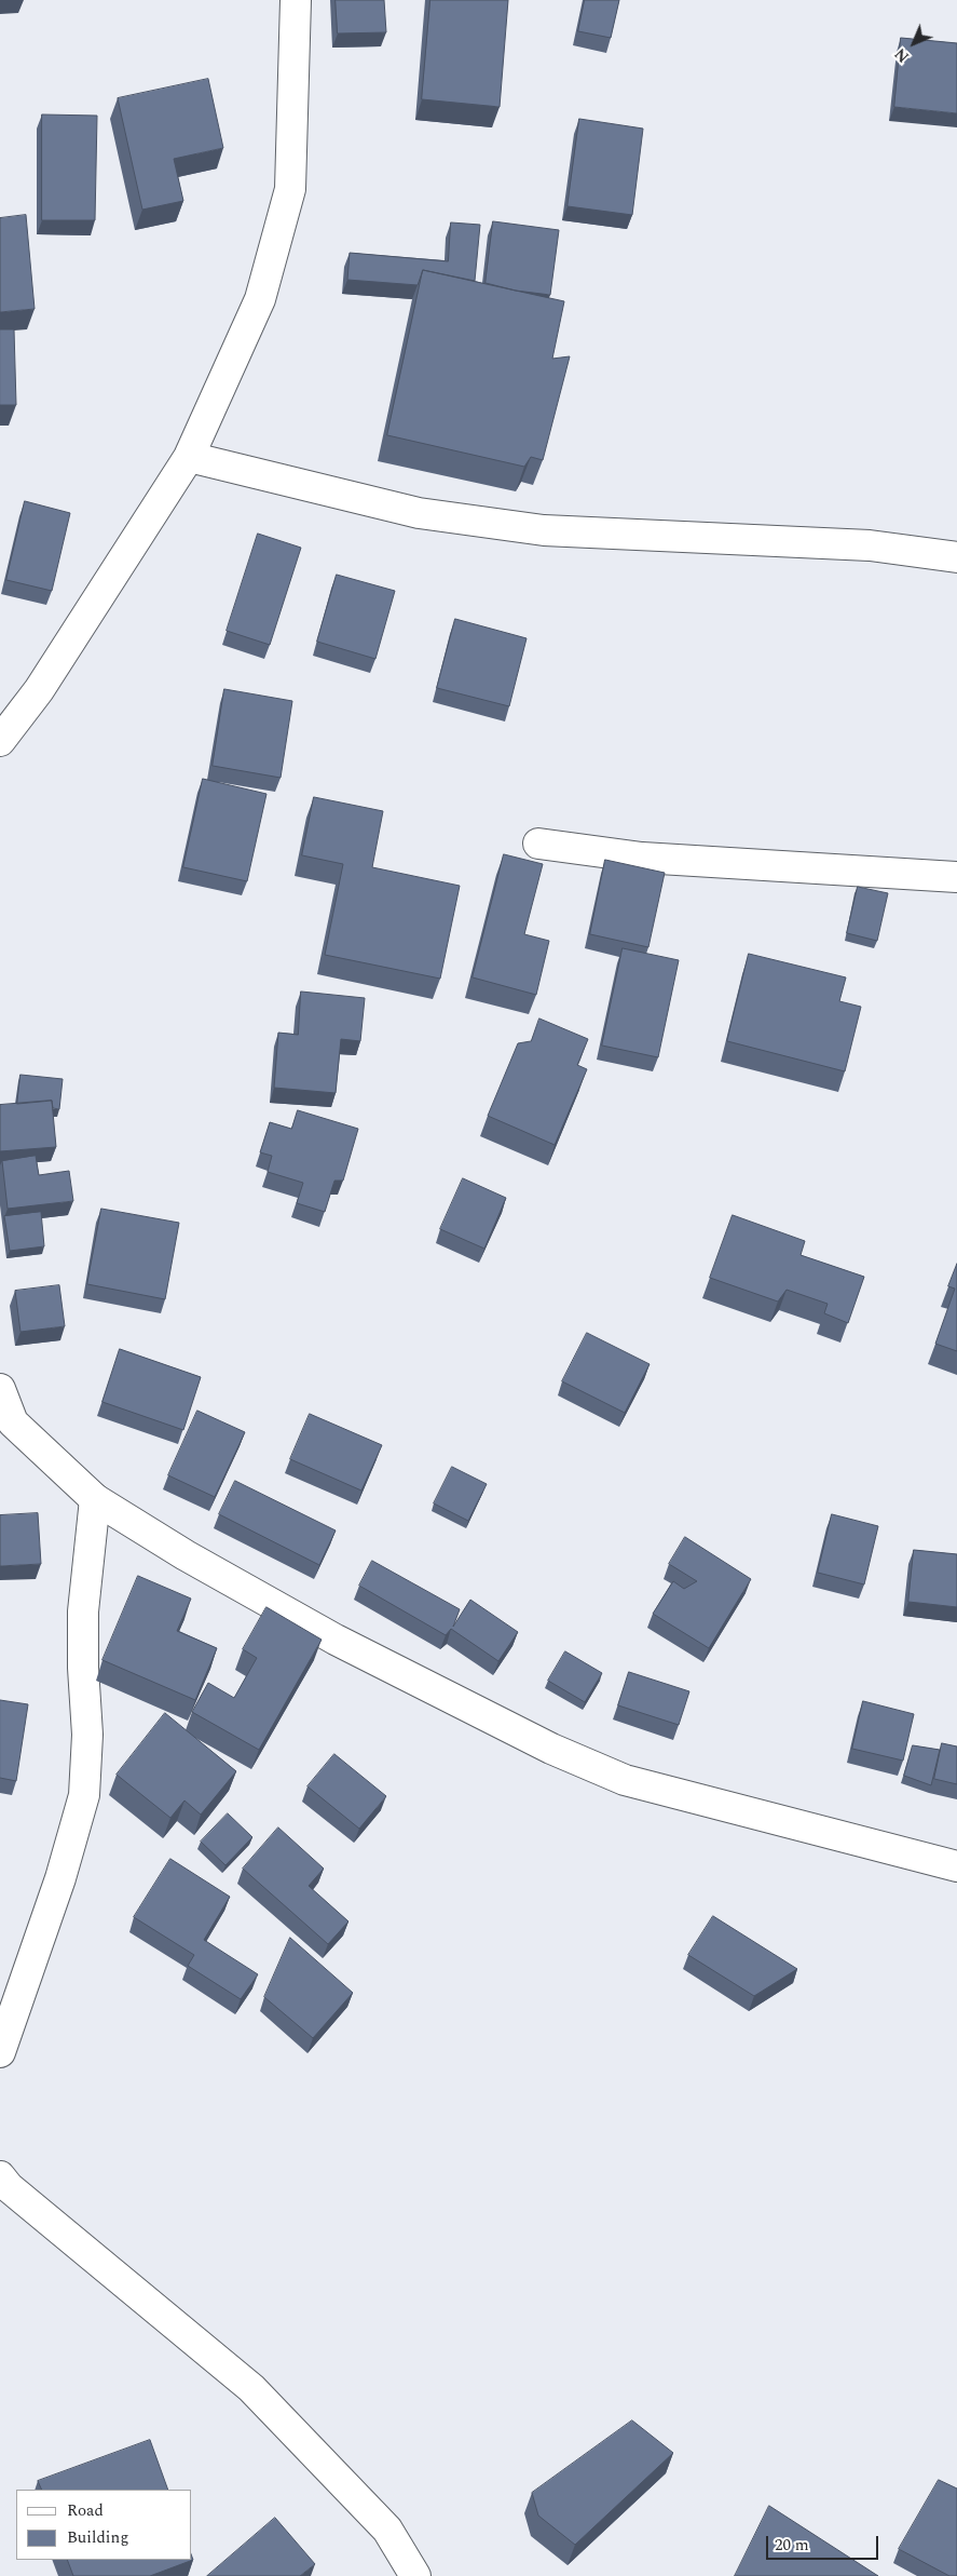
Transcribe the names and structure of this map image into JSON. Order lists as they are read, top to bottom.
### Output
{
  "legend": ["Road", "Building"],
  "scale_bar": "20 m",
  "north": "bottom left"
}
